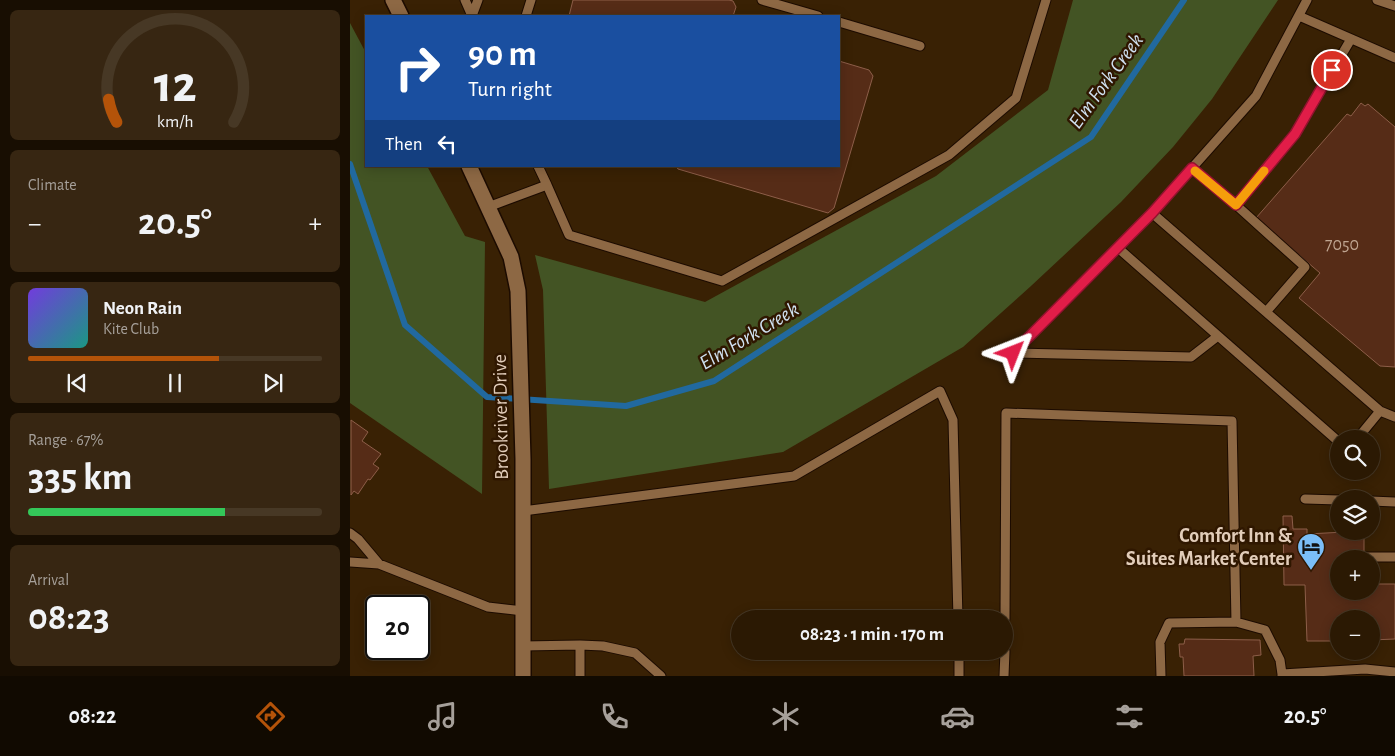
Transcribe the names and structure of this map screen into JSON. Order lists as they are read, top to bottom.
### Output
{
  "streets": {
    "street": ["Brookriver Drive"]
  },
  "water": ["Elm Fork Creek"],
  "places": {
    "hotel": ["Comfort Inn & Suites Market Center"]
  },
  "house_numbers": ["7050"],
  "page": {
    "turn": ["90 m", "Turn right"],
    "then": "Then",
    "tile": [
      "Climate",
      ["Range · 67%", "335 km"],
      ["Arrival", "08:23"]
    ],
    "heat": ["−", "20.5°", "+"],
    "song": ["Neon Rain", "Kite Club"],
    "map_buttons": ["+", "−"],
    "limit": "20",
    "trip": "08:23 · 1 min · 170 m",
    "tabs": ["08:22", "20.5°"],
    "gauge": ["12", "km/h"]
  }
}
